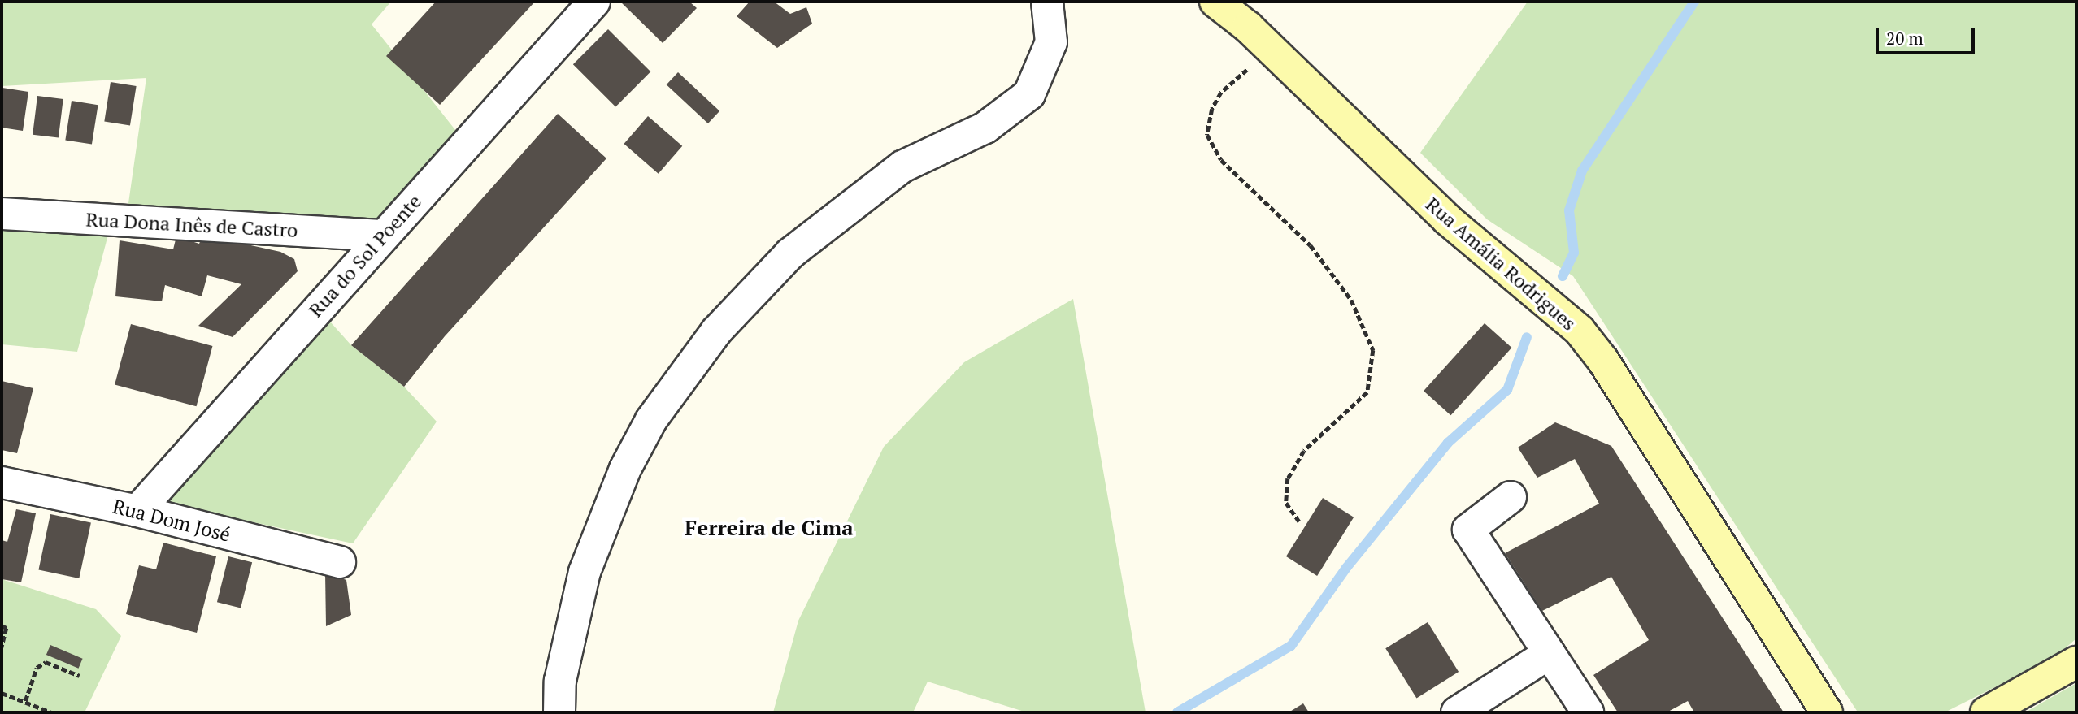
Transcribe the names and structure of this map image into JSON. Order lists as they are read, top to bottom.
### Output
{
  "streets": {
    "street": [
      "Rua Dona Inês de Castro",
      "Rua do Sol Poente",
      "Rua Amália Rodrigues",
      "Rua Dom José"
    ]
  },
  "crossings": [
    ["Rua Dona Inês de Castro", "Rua do Sol Poente"],
    ["Rua do Sol Poente", "Rua Dom José"]
  ],
  "districts": ["Ferreira de Cima"],
  "scale_bar": "20 m"
}
